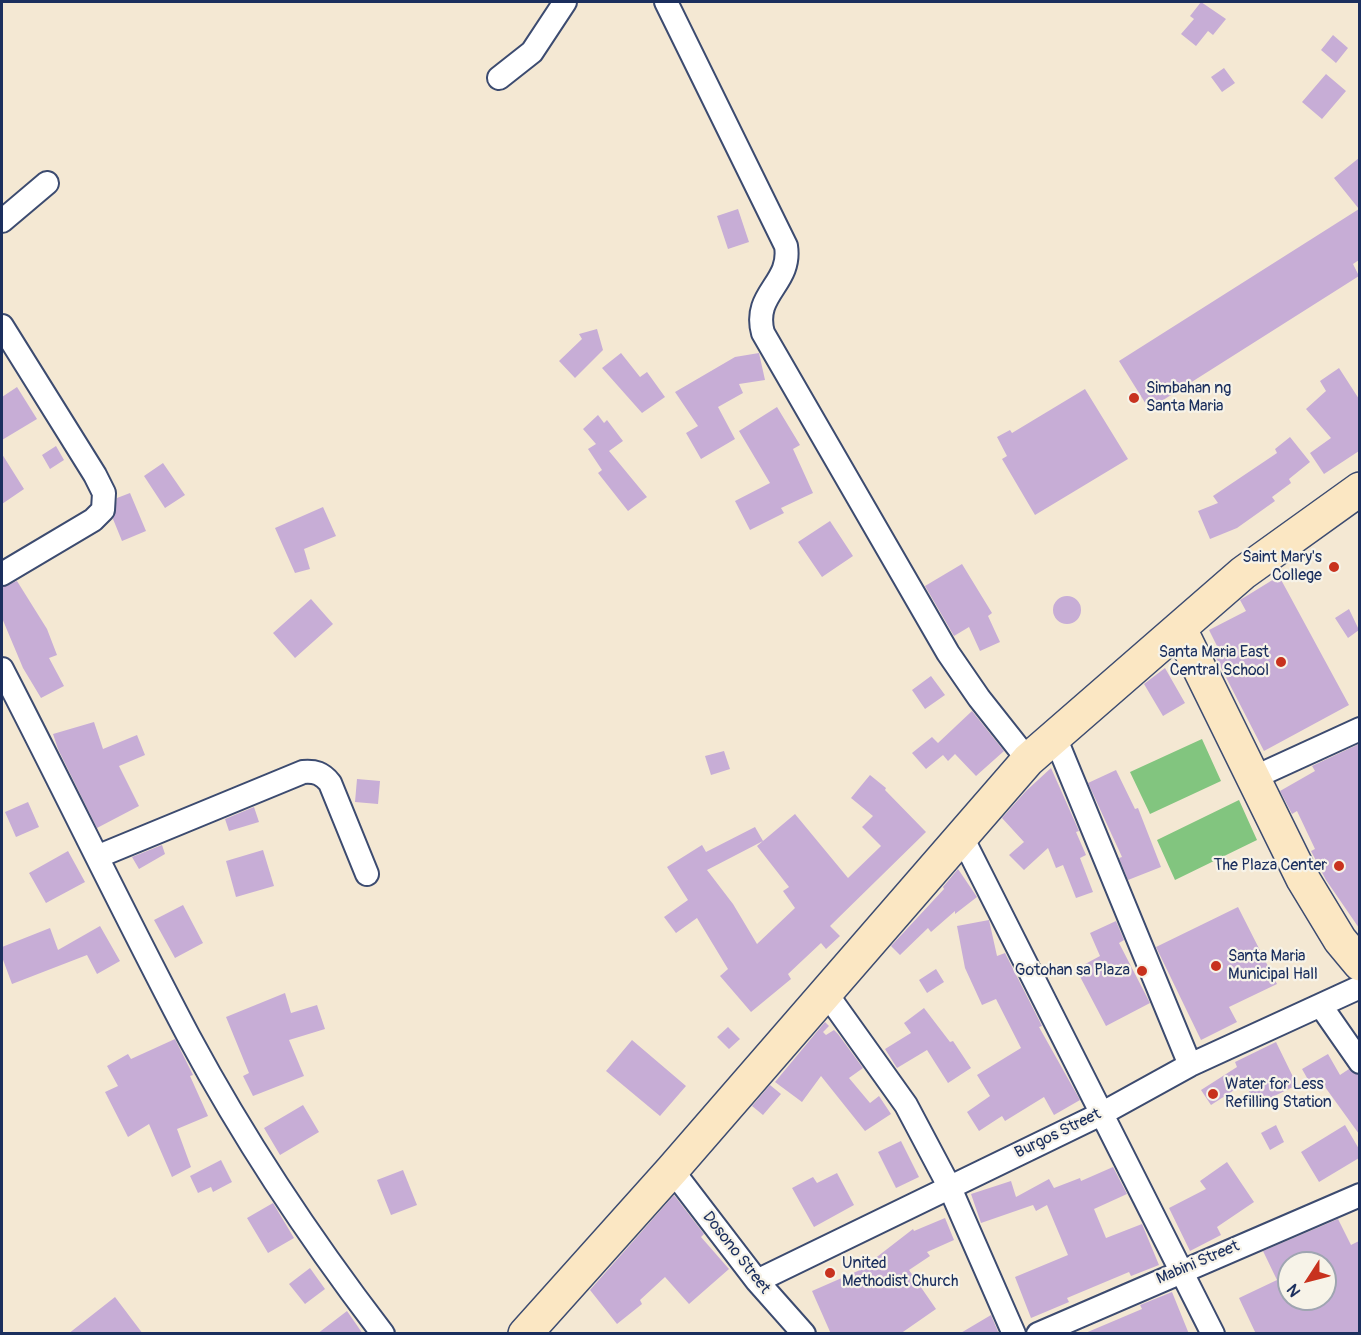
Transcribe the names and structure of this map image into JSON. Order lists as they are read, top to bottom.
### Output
{
  "streets": {
    "street": ["Burgos Street", "Dosono Street", "Mabini Street"]
  },
  "crossings": [
    ["Burgos Street", "Dosono Street"]
  ],
  "places": [
    "Simbahan ng Santa Maria",
    "Saint Mary's College",
    "Santa Maria East Central School",
    "The Plaza Center",
    "Santa Maria Municipal Hall",
    "Gotohan sa Plaza",
    "Water for Less Refilling Station",
    "United Methodist Church"
  ],
  "north": "bottom left"
}
